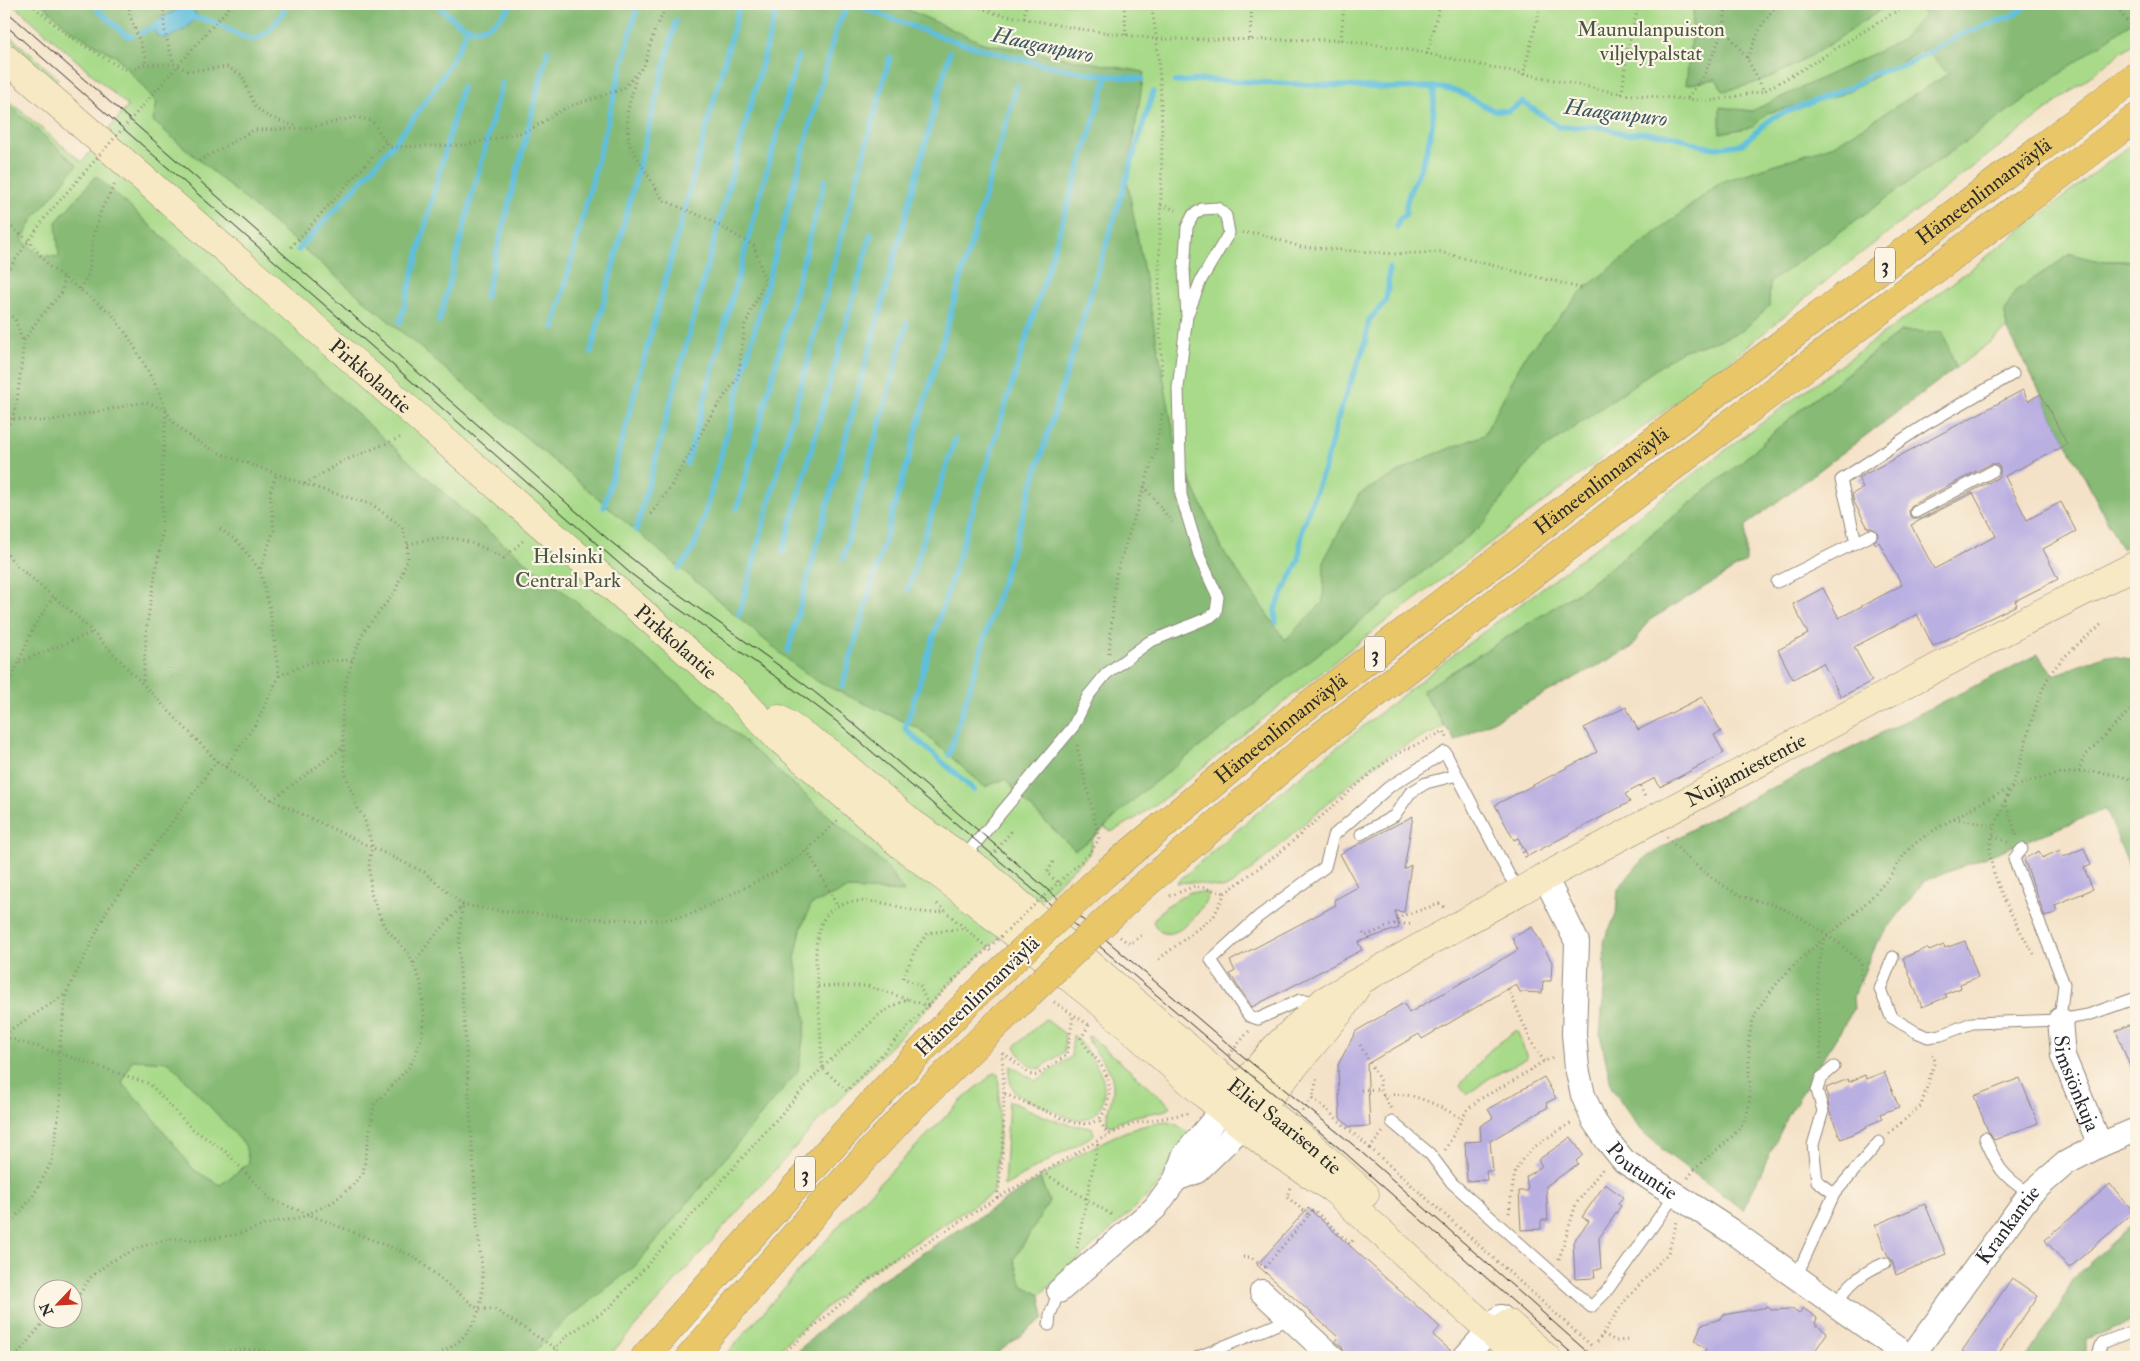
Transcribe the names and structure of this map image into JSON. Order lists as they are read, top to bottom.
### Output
{
  "streets": {
    "highway": ["Hämeenlinnanväylä", "3"],
    "main road": ["Pirkkolantie", "Nuijamiestentie", "Eliel Saarisen tie"],
    "street": ["Simsiönkuja", "Poutuntie", "Krankantie"]
  },
  "crossings": [
    ["Pirkkolantie", "Eliel Saarisen tie"],
    ["Nuijamiestentie", "Eliel Saarisen tie"],
    ["Nuijamiestentie", "Poutuntie"],
    ["Simsiönkuja", "Krankantie"],
    ["Poutuntie", "Krankantie"]
  ],
  "water": ["Haaganpuro"],
  "parks": ["Maunulanpuiston viljelypalstat", "Helsinki Central Park"],
  "north": "bottom left"
}
